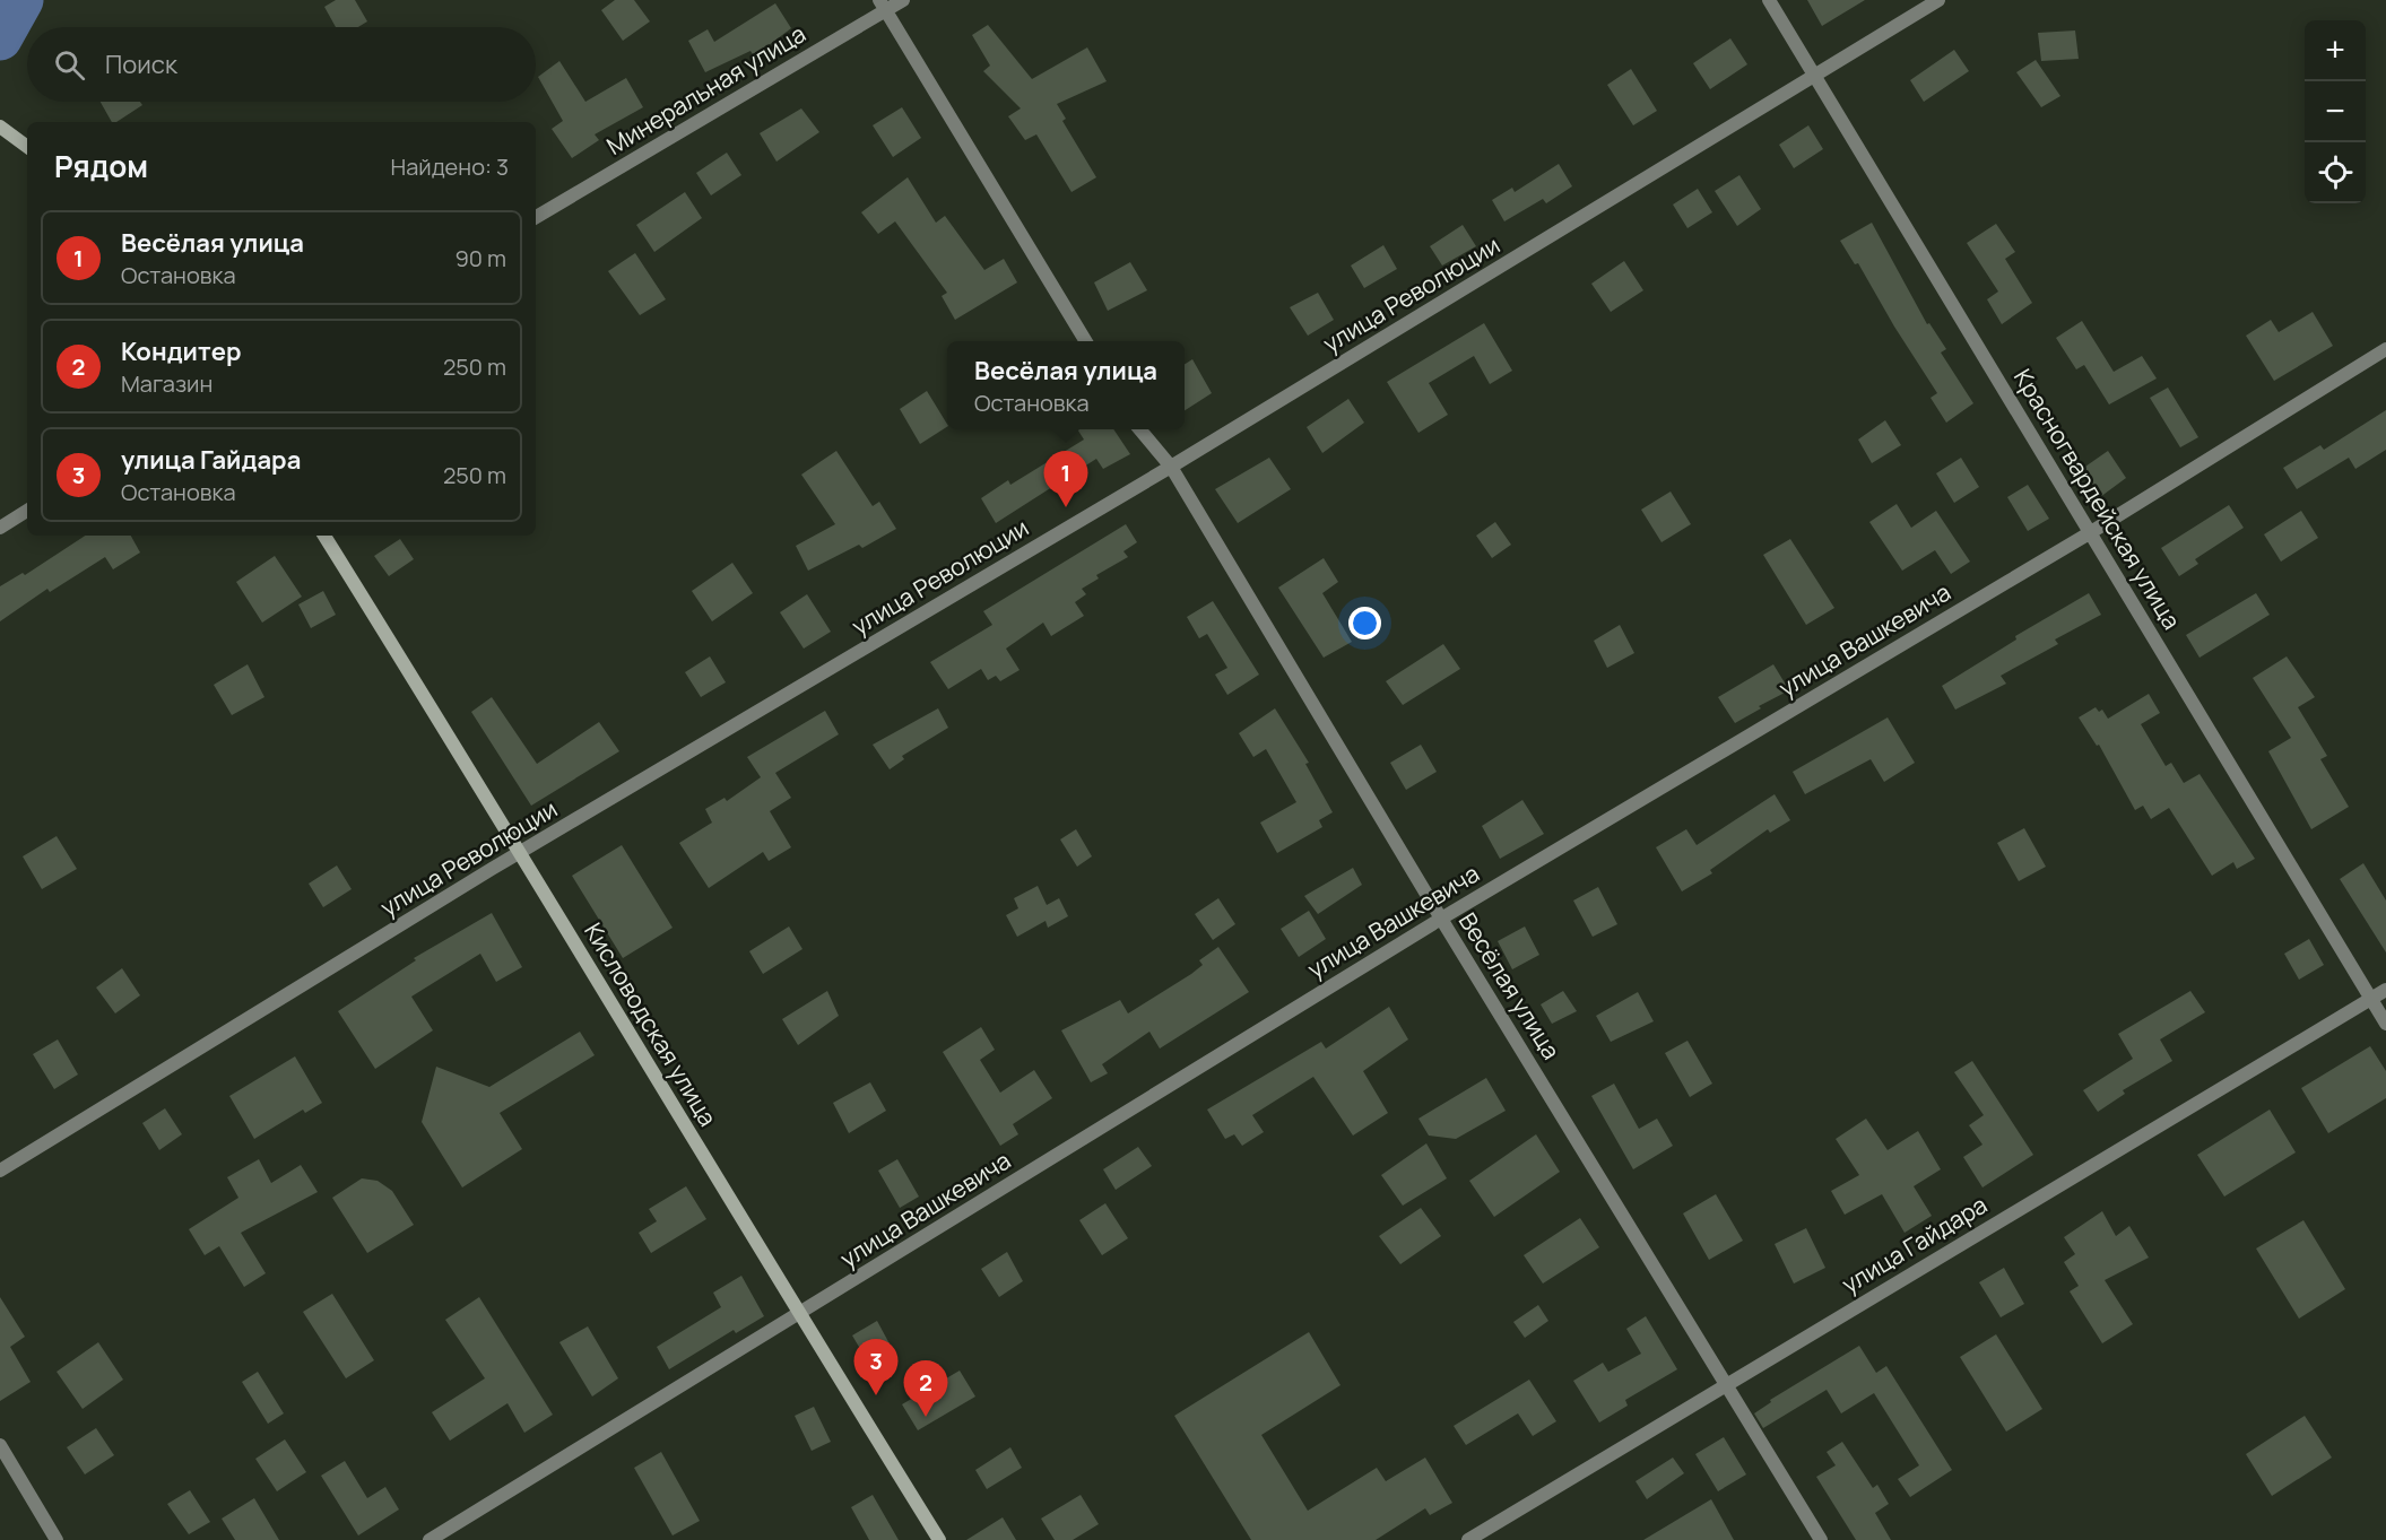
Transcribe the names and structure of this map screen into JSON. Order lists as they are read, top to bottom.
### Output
{
  "streets": {
    "main road": ["Кисловодская улица"],
    "street": [
      "Минеральная улица",
      "улица Революции",
      "Красногвардейская улица",
      "улица Вашкевича",
      "Весёлая улица",
      "улица Гайдара"
    ]
  },
  "crossings": [
    ["улица Революции", "Красногвардейская улица"],
    ["улица Революции", "Весёлая улица"],
    ["улица Революции", "Кисловодская улица"],
    ["Красногвардейская улица", "улица Вашкевича"],
    ["Красногвардейская улица", "улица Гайдара"],
    ["улица Вашкевича", "Весёлая улица"],
    ["улица Вашкевича", "Кисловодская улица"],
    ["Весёлая улица", "улица Гайдара"]
  ],
  "page": {
    "map_buttons": ["+", "−"],
    "search": "Поиск",
    "heading": ["Рядом", "Найдено: 3"],
    "list": [
      {
        "mark": "1",
        "name": "Весёлая улица",
        "note": "Остановка",
        "value": "90 m"
      },
      {
        "mark": "2",
        "name": "Кондитер",
        "note": "Магазин",
        "value": "250 m"
      },
      {
        "mark": "3",
        "name": "улица Гайдара",
        "note": "Остановка",
        "value": "250 m"
      }
    ],
    "popup": ["Весёлая улица", "Остановка"],
    "pins": ["1", "3", "2"]
  }
}
